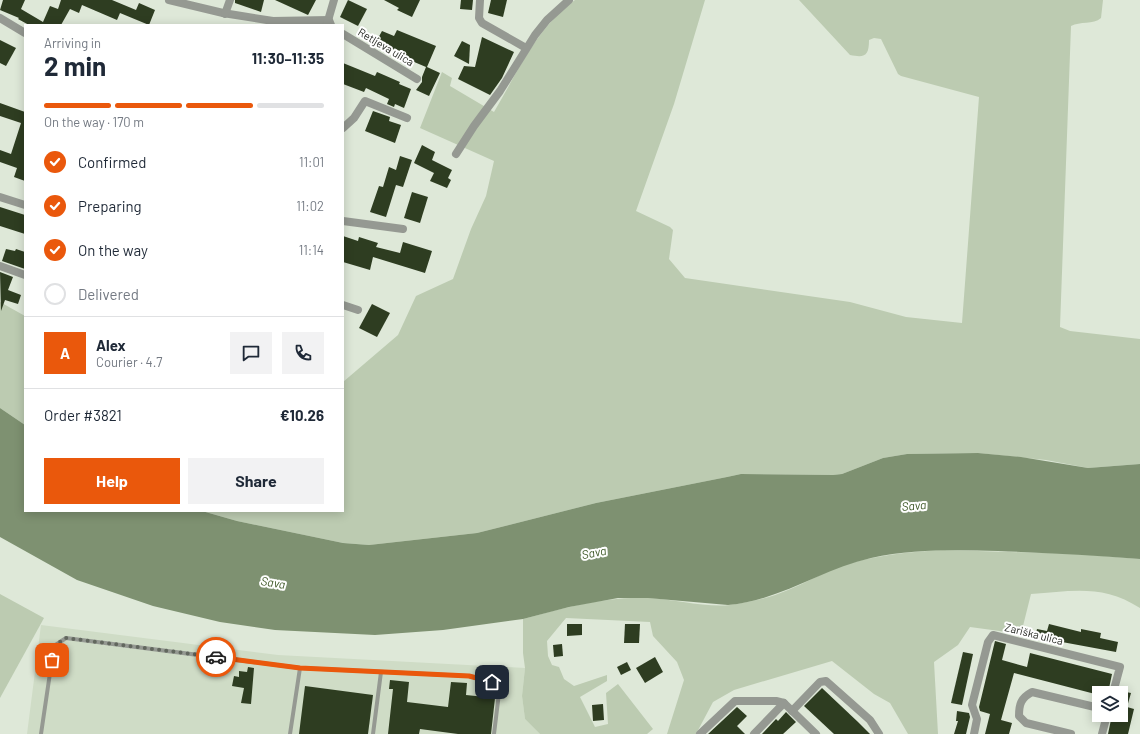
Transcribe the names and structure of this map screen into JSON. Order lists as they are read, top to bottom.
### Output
{
  "streets": {
    "street": ["Retljeva ulica", "Zariška ulica"]
  },
  "water": ["Sava"],
  "page": {
    "heading": ["2 min", "Arriving in", "11:30–11:35"],
    "panel": [
      "Alex",
      "Courier · 4.7",
      "Order #3821",
      "€10.26"
    ],
    "bar": "On the way · 170 m",
    "list": [
      ["Confirmed", "11:01"],
      ["Preparing", "11:02"],
      ["On the way", "11:14"],
      "Delivered"
    ],
    "round": "A",
    "buttons": ["Help", "Share"]
  }
}
